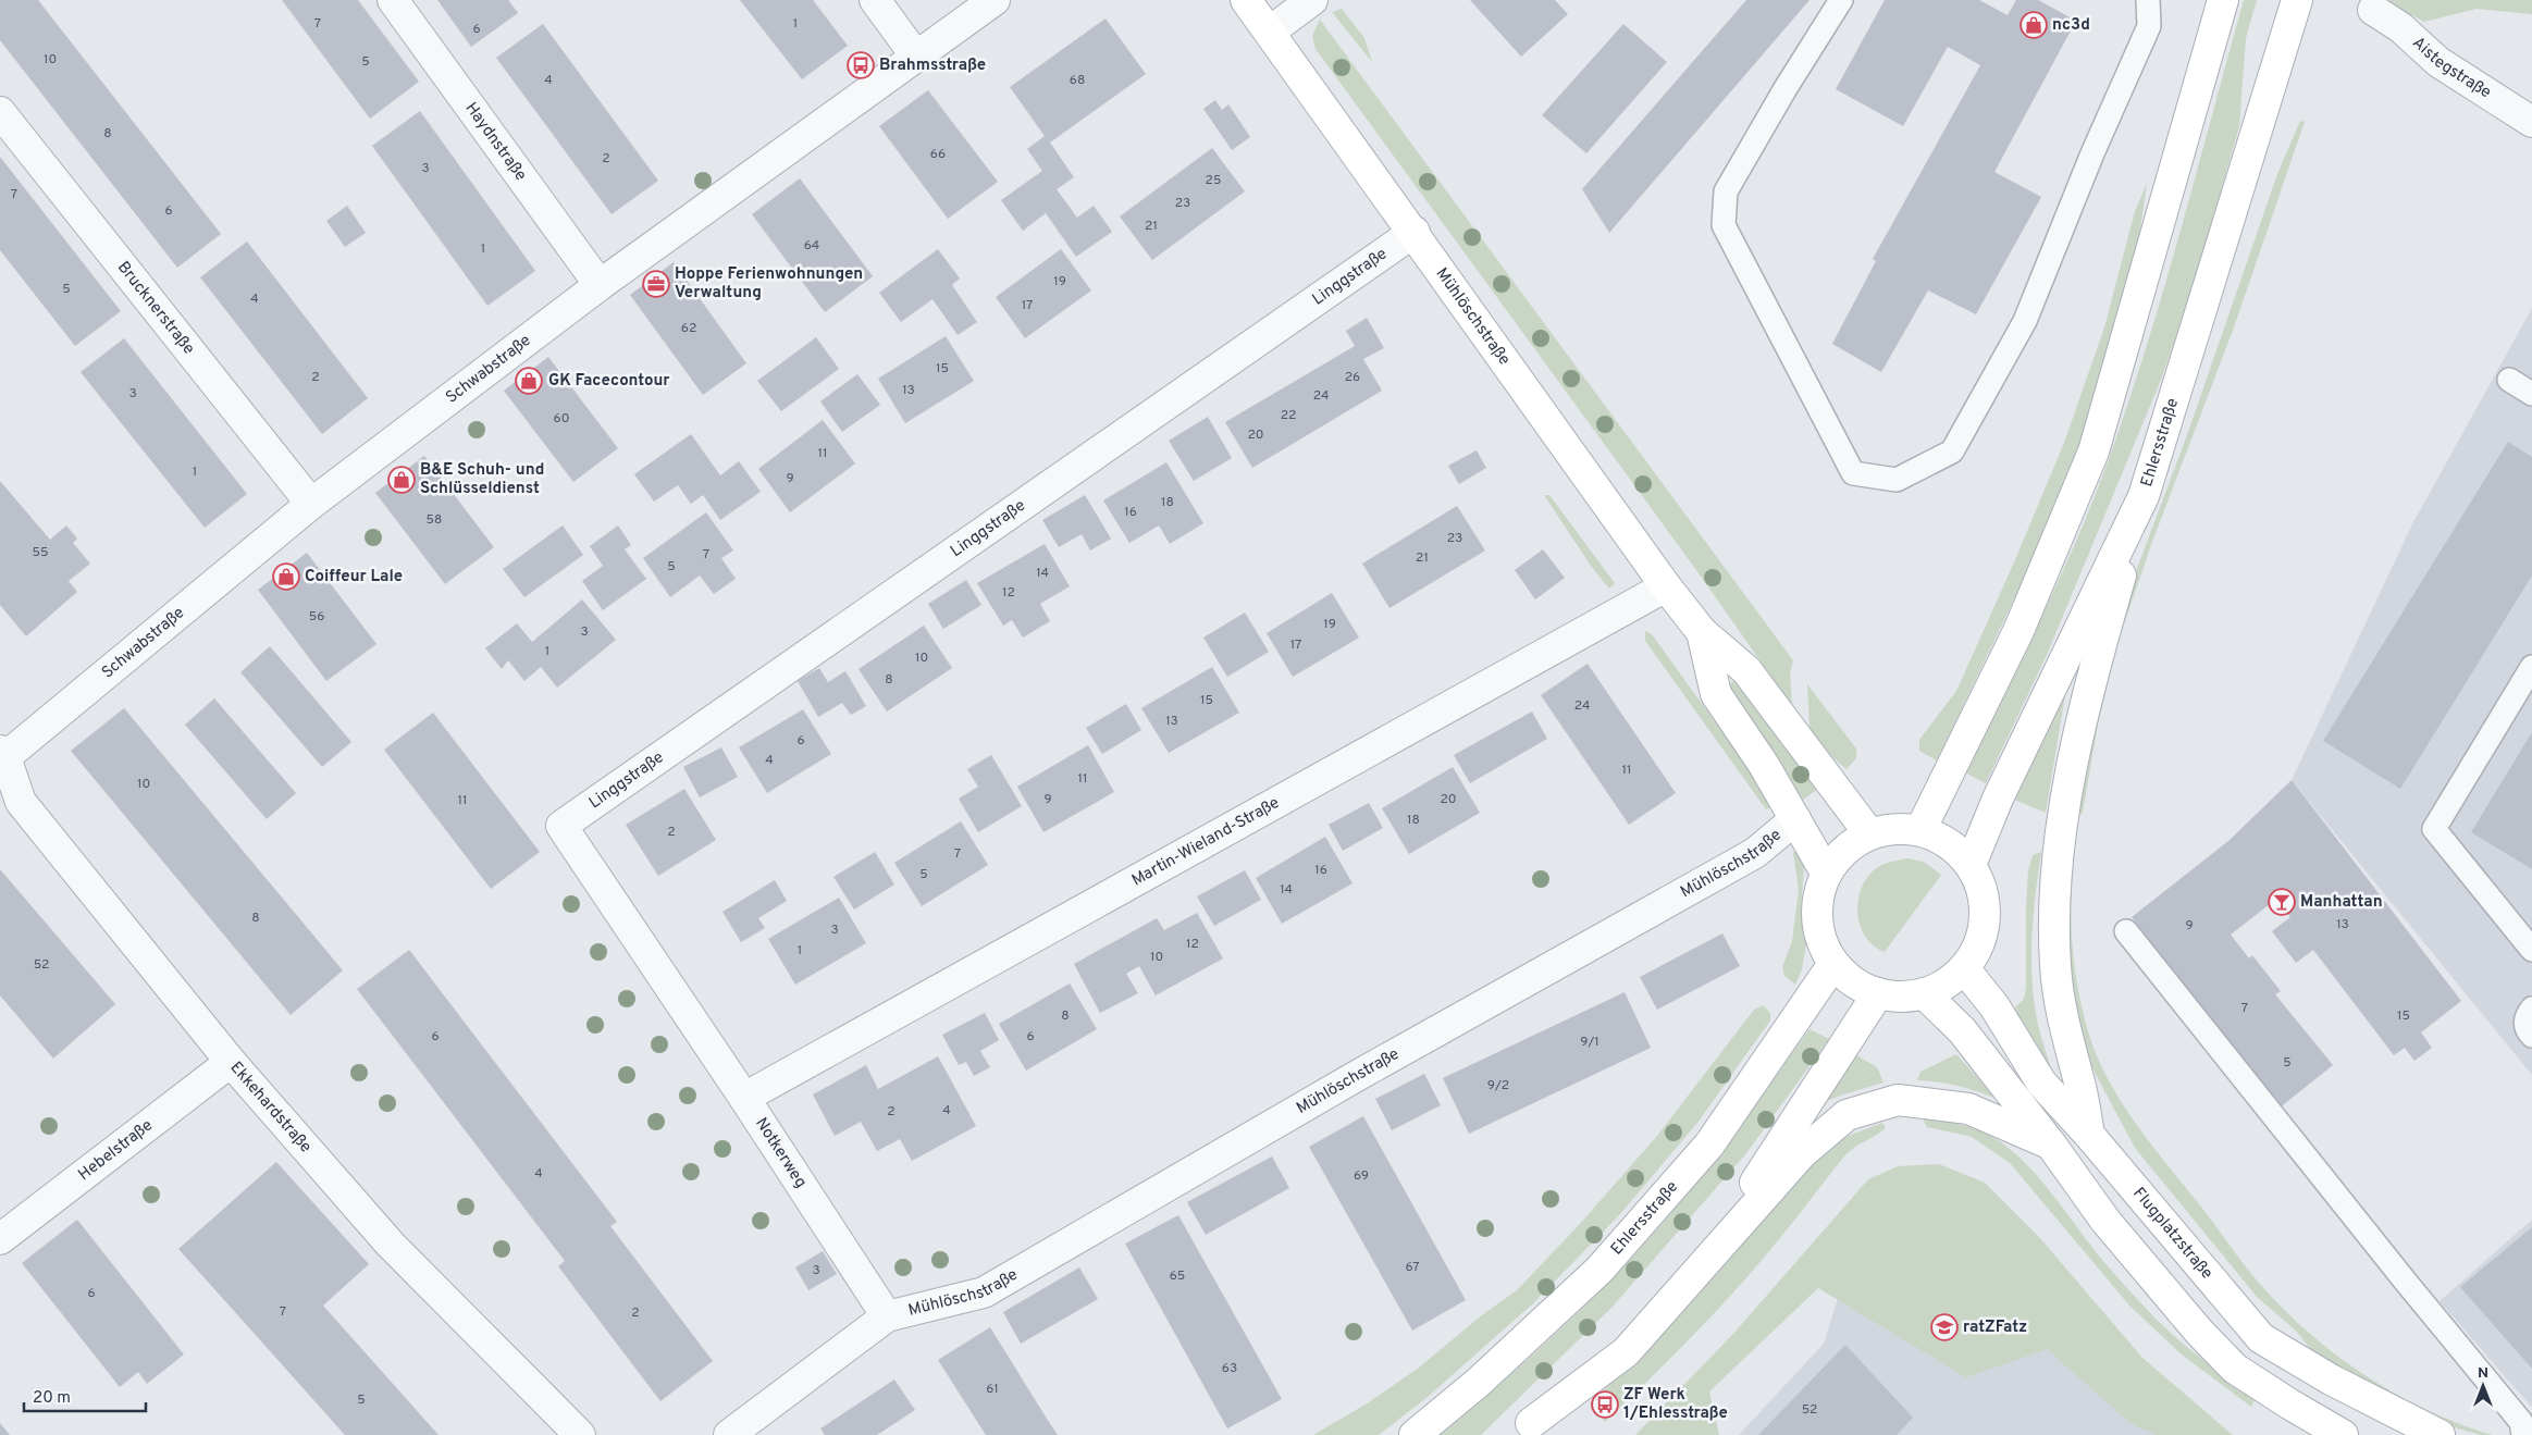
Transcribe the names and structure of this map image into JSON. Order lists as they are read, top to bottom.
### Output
{
  "streets": {
    "street": [
      "Aistegstraße",
      "Haydnstraße",
      "Linggstraße",
      "Brucknerstraße",
      "Mühlöschstraße",
      "Schwabstraße",
      "Ehlersstraße",
      "Martin-Wieland-Straße",
      "Ekkehardstraße",
      "Hebelstraße",
      "Notkerweg",
      "Flugplatzstraße"
    ]
  },
  "crossings": [
    ["Haydnstraße", "Schwabstraße"],
    ["Linggstraße", "Mühlöschstraße"],
    ["Linggstraße", "Notkerweg"],
    ["Brucknerstraße", "Schwabstraße"],
    ["Mühlöschstraße", "Ehlersstraße"],
    ["Mühlöschstraße", "Martin-Wieland-Straße"],
    ["Mühlöschstraße", "Notkerweg"],
    ["Mühlöschstraße", "Flugplatzstraße"],
    ["Schwabstraße", "Ekkehardstraße"],
    ["Ehlersstraße", "Flugplatzstraße"],
    ["Martin-Wieland-Straße", "Notkerweg"],
    ["Ekkehardstraße", "Hebelstraße"]
  ],
  "places": {
    "shop": [
      "nc3d",
      "GK Facecontour",
      "B&E Schuh- und Schlüsseldienst",
      "Coiffeur Lale"
    ],
    "bus stop": ["Brahmsstraße", "ZF Werk 1/Ehlesstraße"],
    "office": ["Hoppe Ferienwohnungen Verwaltung"],
    "bar": ["Manhattan"],
    "school or university": ["ratZFatz"]
  },
  "house_numbers": [
    "7",
    "1",
    "6",
    "10",
    "5",
    "4",
    "68",
    "8",
    "66",
    "2",
    "3",
    "25",
    "7",
    "23",
    "6",
    "21",
    "64",
    "1",
    "19",
    "5",
    "4",
    "17",
    "62",
    "15",
    "2",
    "26",
    "13",
    "3",
    "24",
    "22",
    "60",
    "20",
    "11",
    "1",
    "9",
    "18",
    "16",
    "58",
    "23",
    "55",
    "7",
    "21",
    "5",
    "14",
    "12",
    "56",
    "19",
    "3",
    "17",
    "1",
    "10",
    "8",
    "15",
    "24",
    "13",
    "6",
    "4",
    "11",
    "11",
    "10",
    "9",
    "20",
    "11",
    "18",
    "2",
    "7",
    "16",
    "5",
    "14",
    "8",
    "13",
    "9",
    "3",
    "12",
    "1",
    "10",
    "52",
    "7",
    "8",
    "15",
    "6",
    "6",
    "9/1",
    "5",
    "9/2",
    "4",
    "2",
    "4",
    "69",
    "67",
    "3",
    "65",
    "6",
    "7",
    "2",
    "63",
    "61",
    "5",
    "52"
  ],
  "scale_bar": "20 m",
  "north": "top"
}
